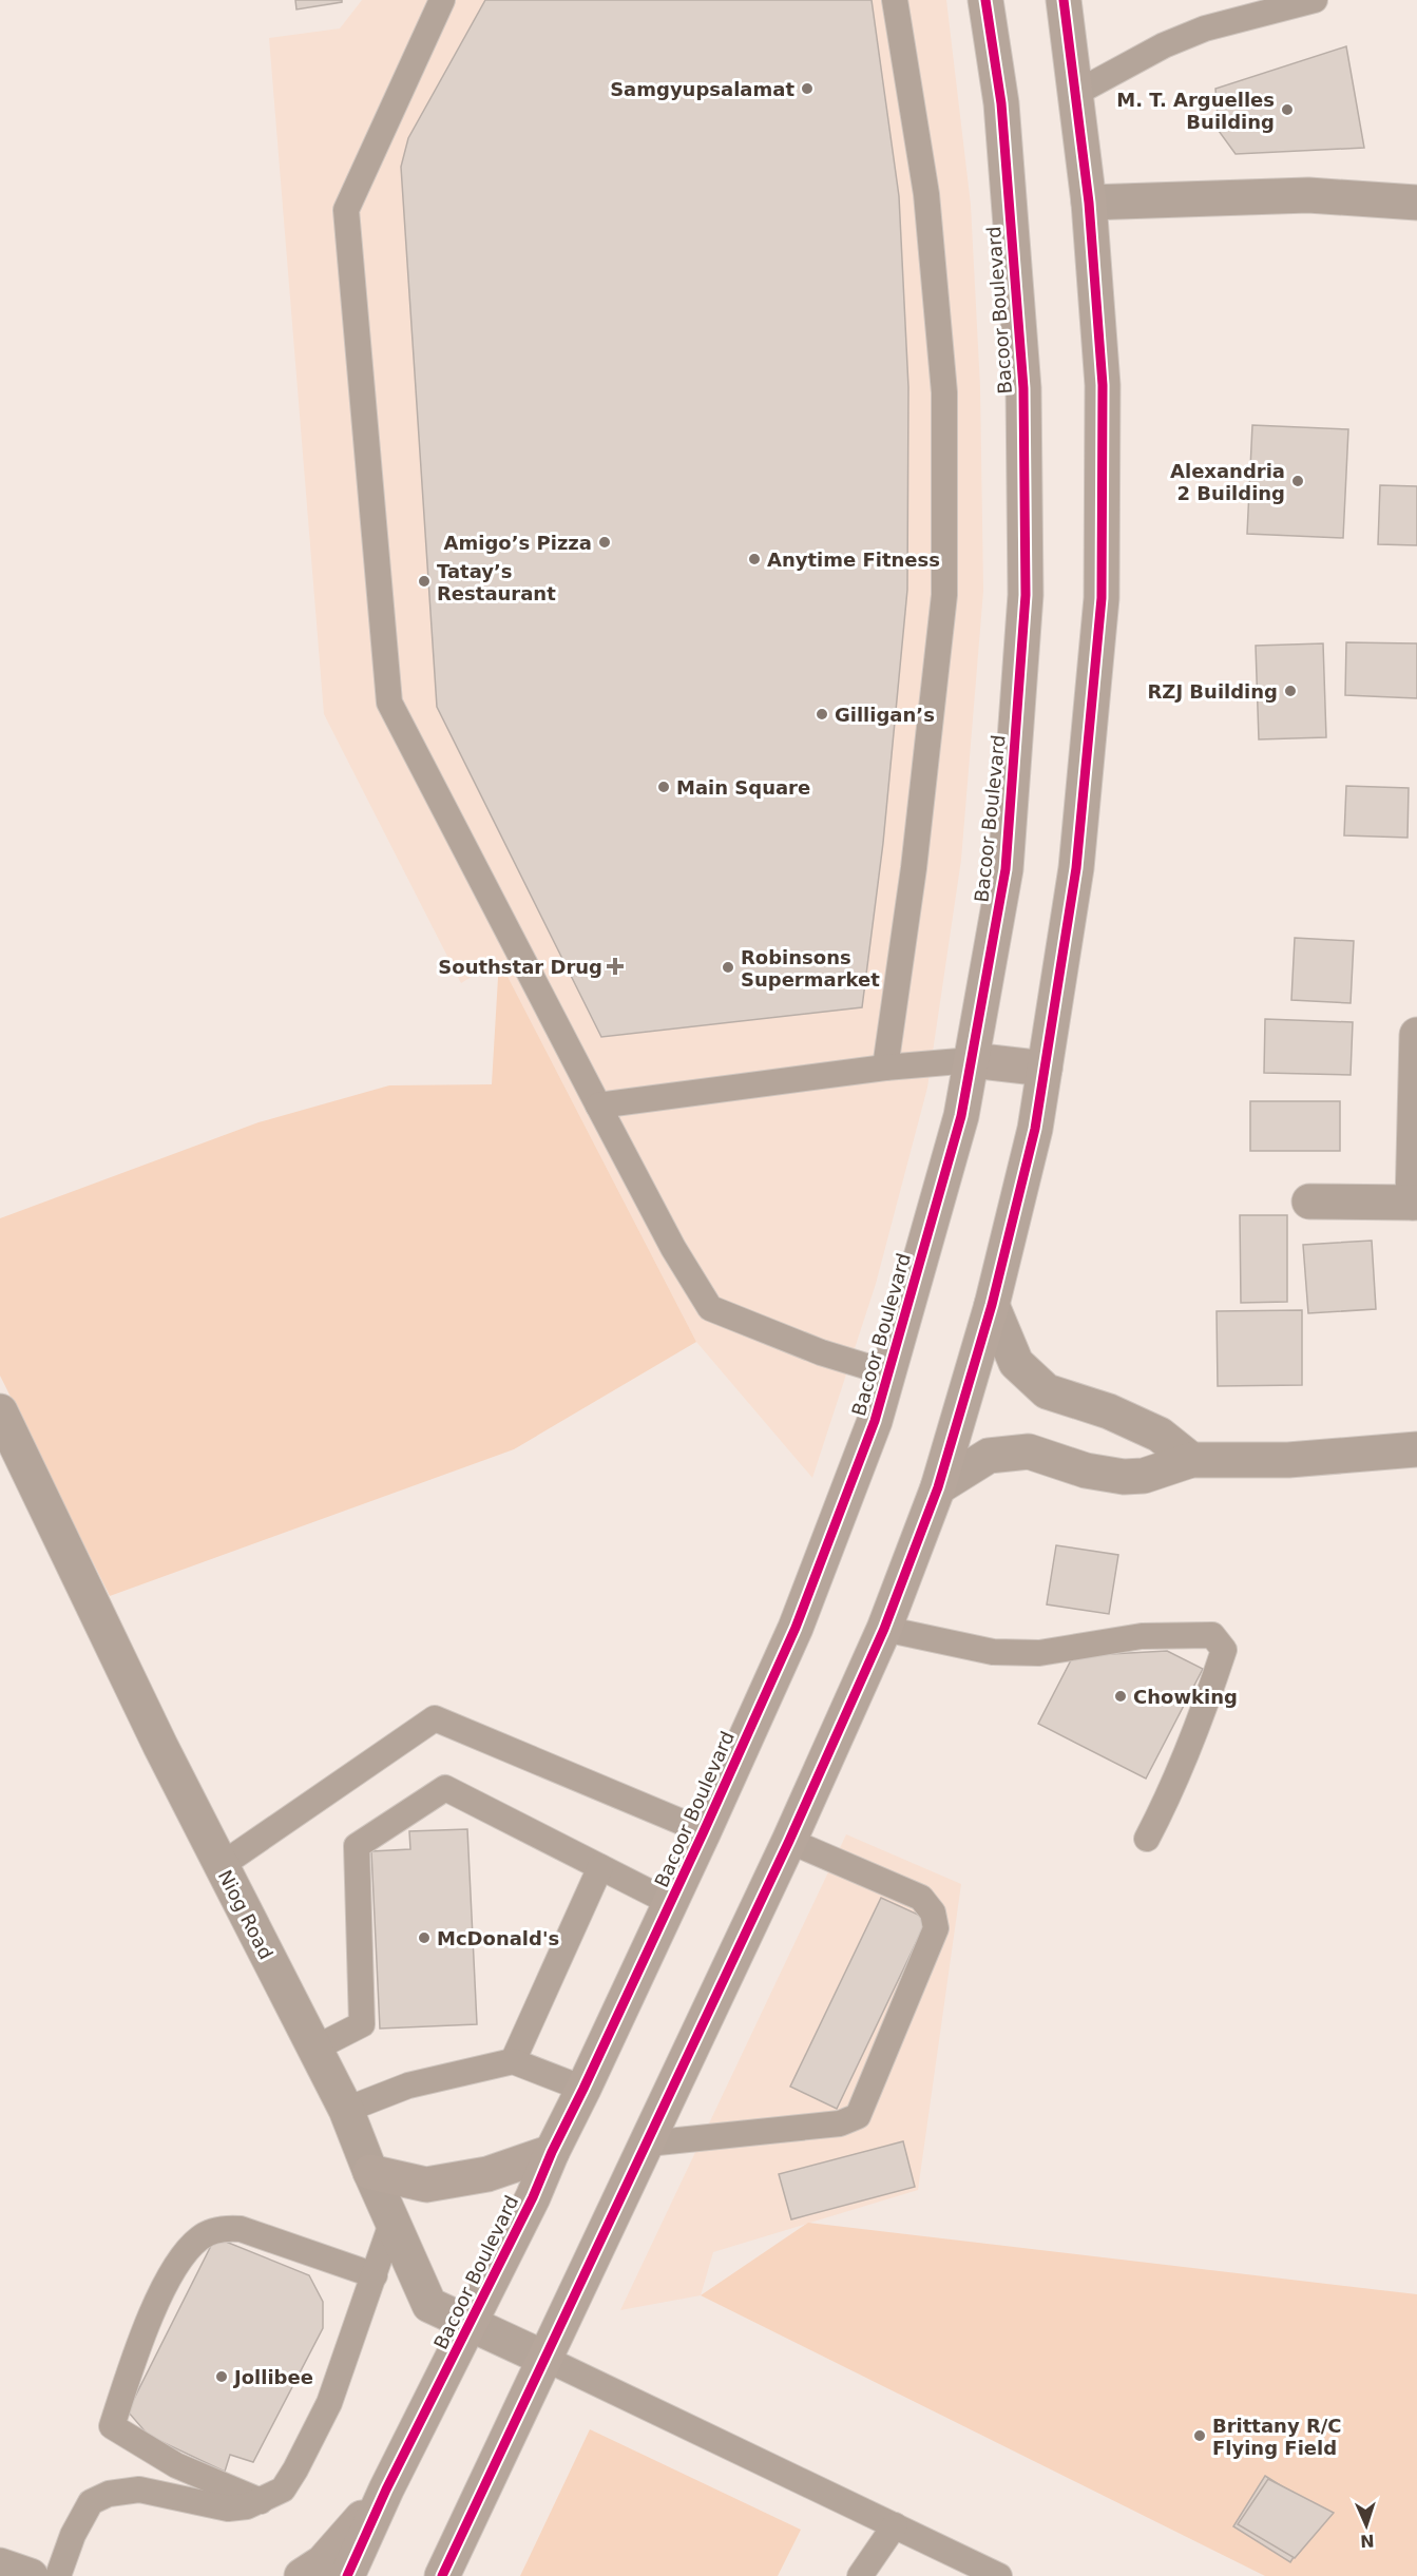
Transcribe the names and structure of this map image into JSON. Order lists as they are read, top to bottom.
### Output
{
  "streets": {
    "main road": ["Bacoor Boulevard"],
    "street": ["Niog Road"]
  },
  "crossings": [
    ["Bacoor Boulevard", "Niog Road"]
  ],
  "places": {
    "other": [
      "Samgyupsalamat",
      "M. T. Arguelles Building",
      "Alexandria 2 Building",
      "Amigo’s Pizza",
      "Anytime Fitness",
      "Tatay’s Restaurant",
      "RZJ Building",
      "Gilligan’s",
      "Main Square",
      "Robinsons Supermarket",
      "Chowking",
      "McDonald's",
      "Jollibee",
      "Brittany R/C Flying Field"
    ],
    "health": ["Southstar Drug"]
  },
  "north": "bottom"
}
